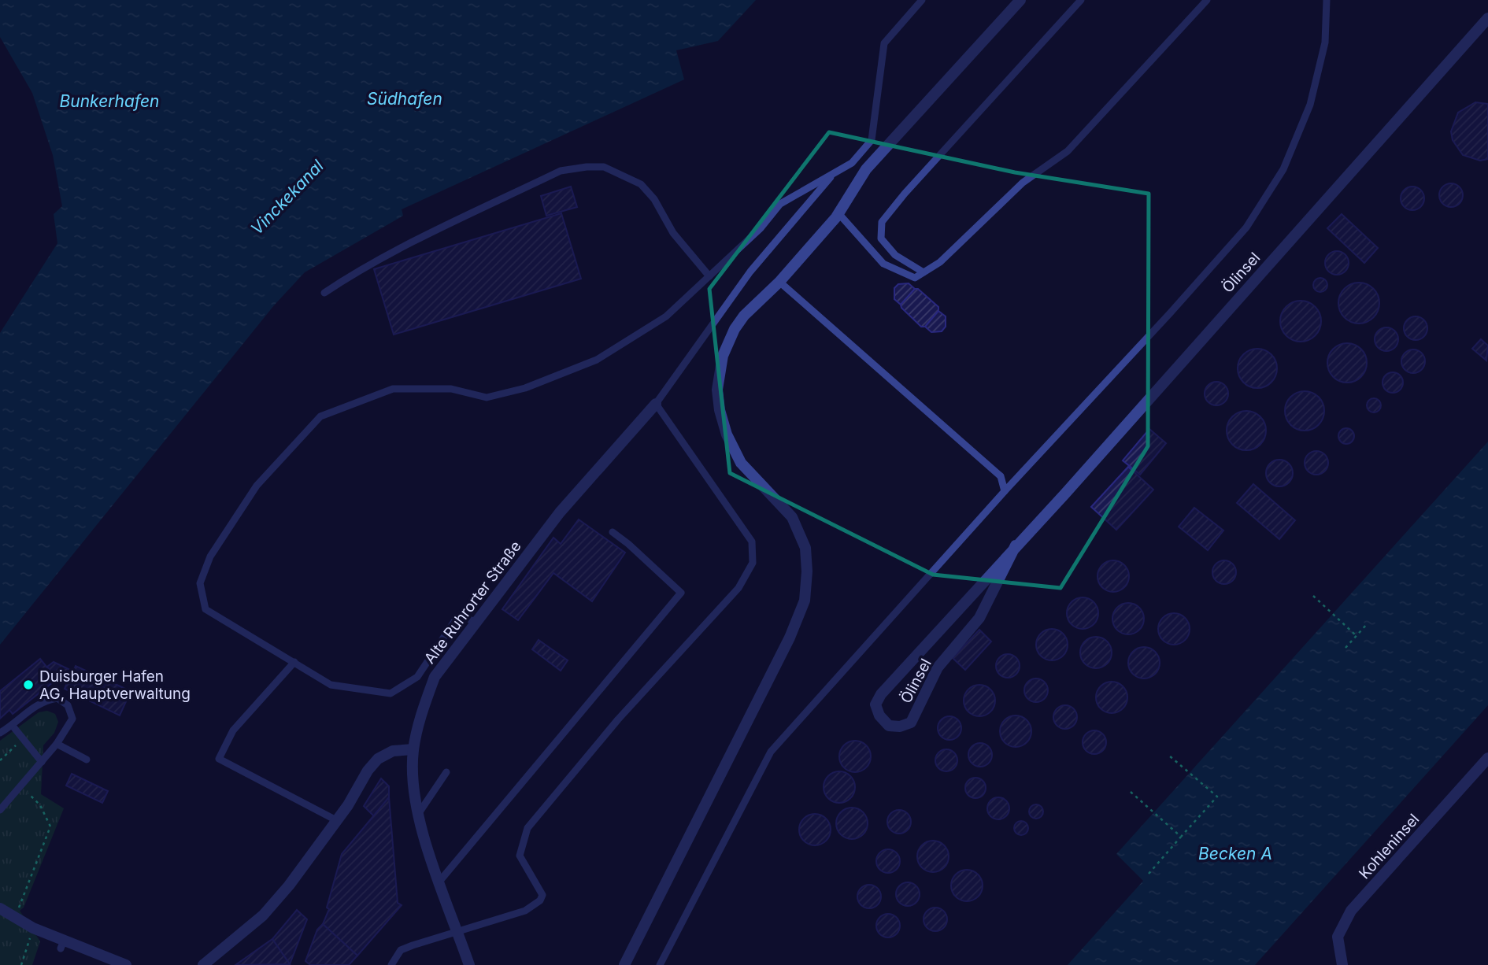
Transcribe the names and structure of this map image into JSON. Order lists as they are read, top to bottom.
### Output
{
  "streets": {
    "street": ["Ölinsel", "Alte Ruhrorter Straße", "Kohleninsel"]
  },
  "water": [
    "Südhafen",
    "Bunkerhafen",
    "Vinckekanal",
    "Becken A"
  ],
  "places": ["Duisburger Hafen AG, Hauptverwaltung"]
}
